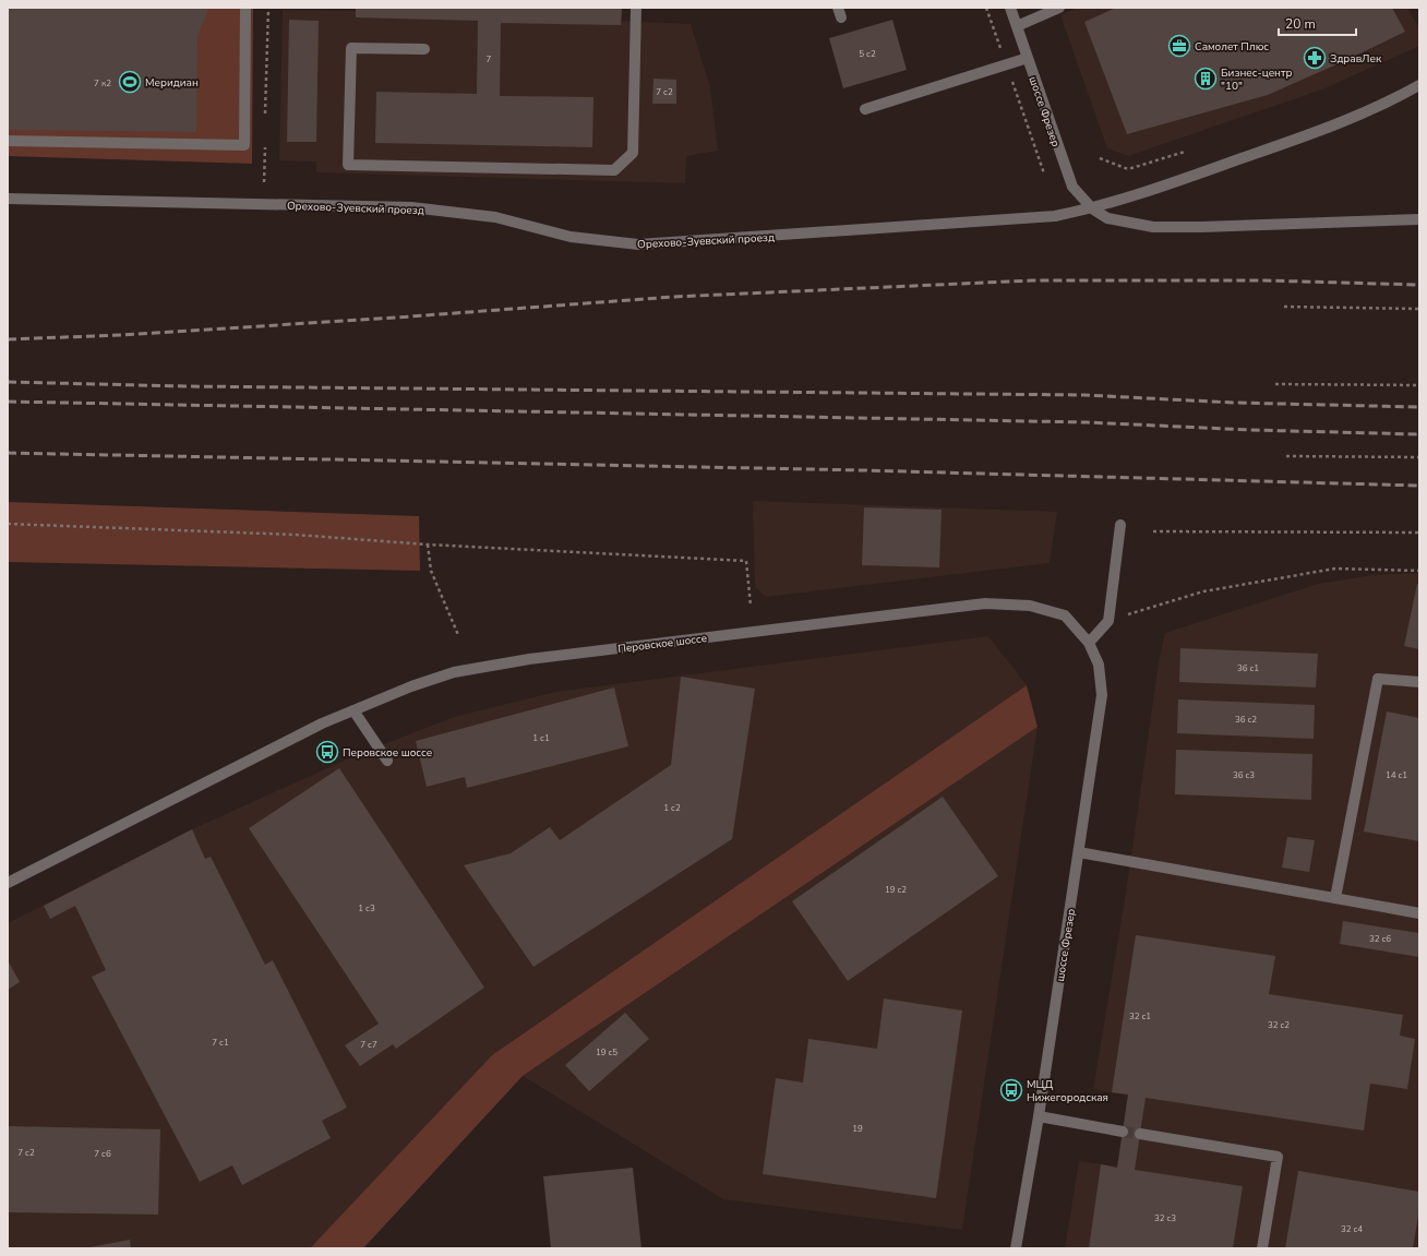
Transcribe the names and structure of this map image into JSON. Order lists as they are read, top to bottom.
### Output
{
  "streets": {
    "street": ["шоссе Фрезер", "Орехово-Зуевский проезд", "Перовское шоссе"]
  },
  "crossings": [
    ["шоссе Фрезер", "Орехово-Зуевский проезд"],
    ["шоссе Фрезер", "Перовское шоссе"]
  ],
  "places": {
    "office": ["Самолет Плюс"],
    "pharmacy": ["ЗдравЛек"],
    "building": ["Бизнес-центр \"10\""],
    "sports": ["Меридиан"],
    "bus stop": ["Перовское шоссе", "МЦД Нижегородская"]
  },
  "house_numbers": [
    "5 с2",
    "7",
    "7 к2",
    "7 с2",
    "36 с1",
    "36 с2",
    "1 с1",
    "36 с3",
    "14 с1",
    "1 с2",
    "19 с2",
    "1 с3",
    "32 с6",
    "32 с1",
    "32 с2",
    "7 с1",
    "7 с7",
    "19 с5",
    "19",
    "7 с2",
    "7 с6",
    "32 с3",
    "32 с4"
  ],
  "scale_bar": "20 m"
}
